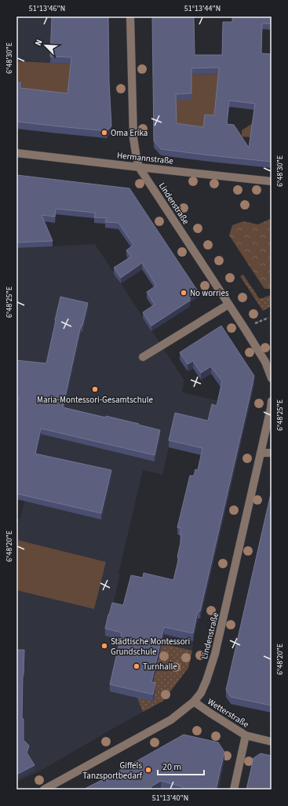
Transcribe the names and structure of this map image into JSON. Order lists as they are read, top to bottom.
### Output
{
  "streets": {
    "street": ["Hermannstraße", "Lindenstraße", "Wetterstraße"]
  },
  "crossings": [
    ["Hermannstraße", "Lindenstraße"],
    ["Lindenstraße", "Wetterstraße"]
  ],
  "places": [
    "Oma Erika",
    "No worries",
    "Maria-Montessori-Gesamtschule",
    "Städtische Montessori Grundschule",
    "Turnhalle",
    "Giffels Tanzsportbedarf"
  ],
  "scale_bar": "20 m",
  "north": "top left",
  "coordinates": [
    "51°13'46\"N",
    "51°13'44\"N",
    "6°48'30\"E",
    "6°48'25\"E",
    "6°48'20\"E",
    "51°13'40\"N"
  ]
}
